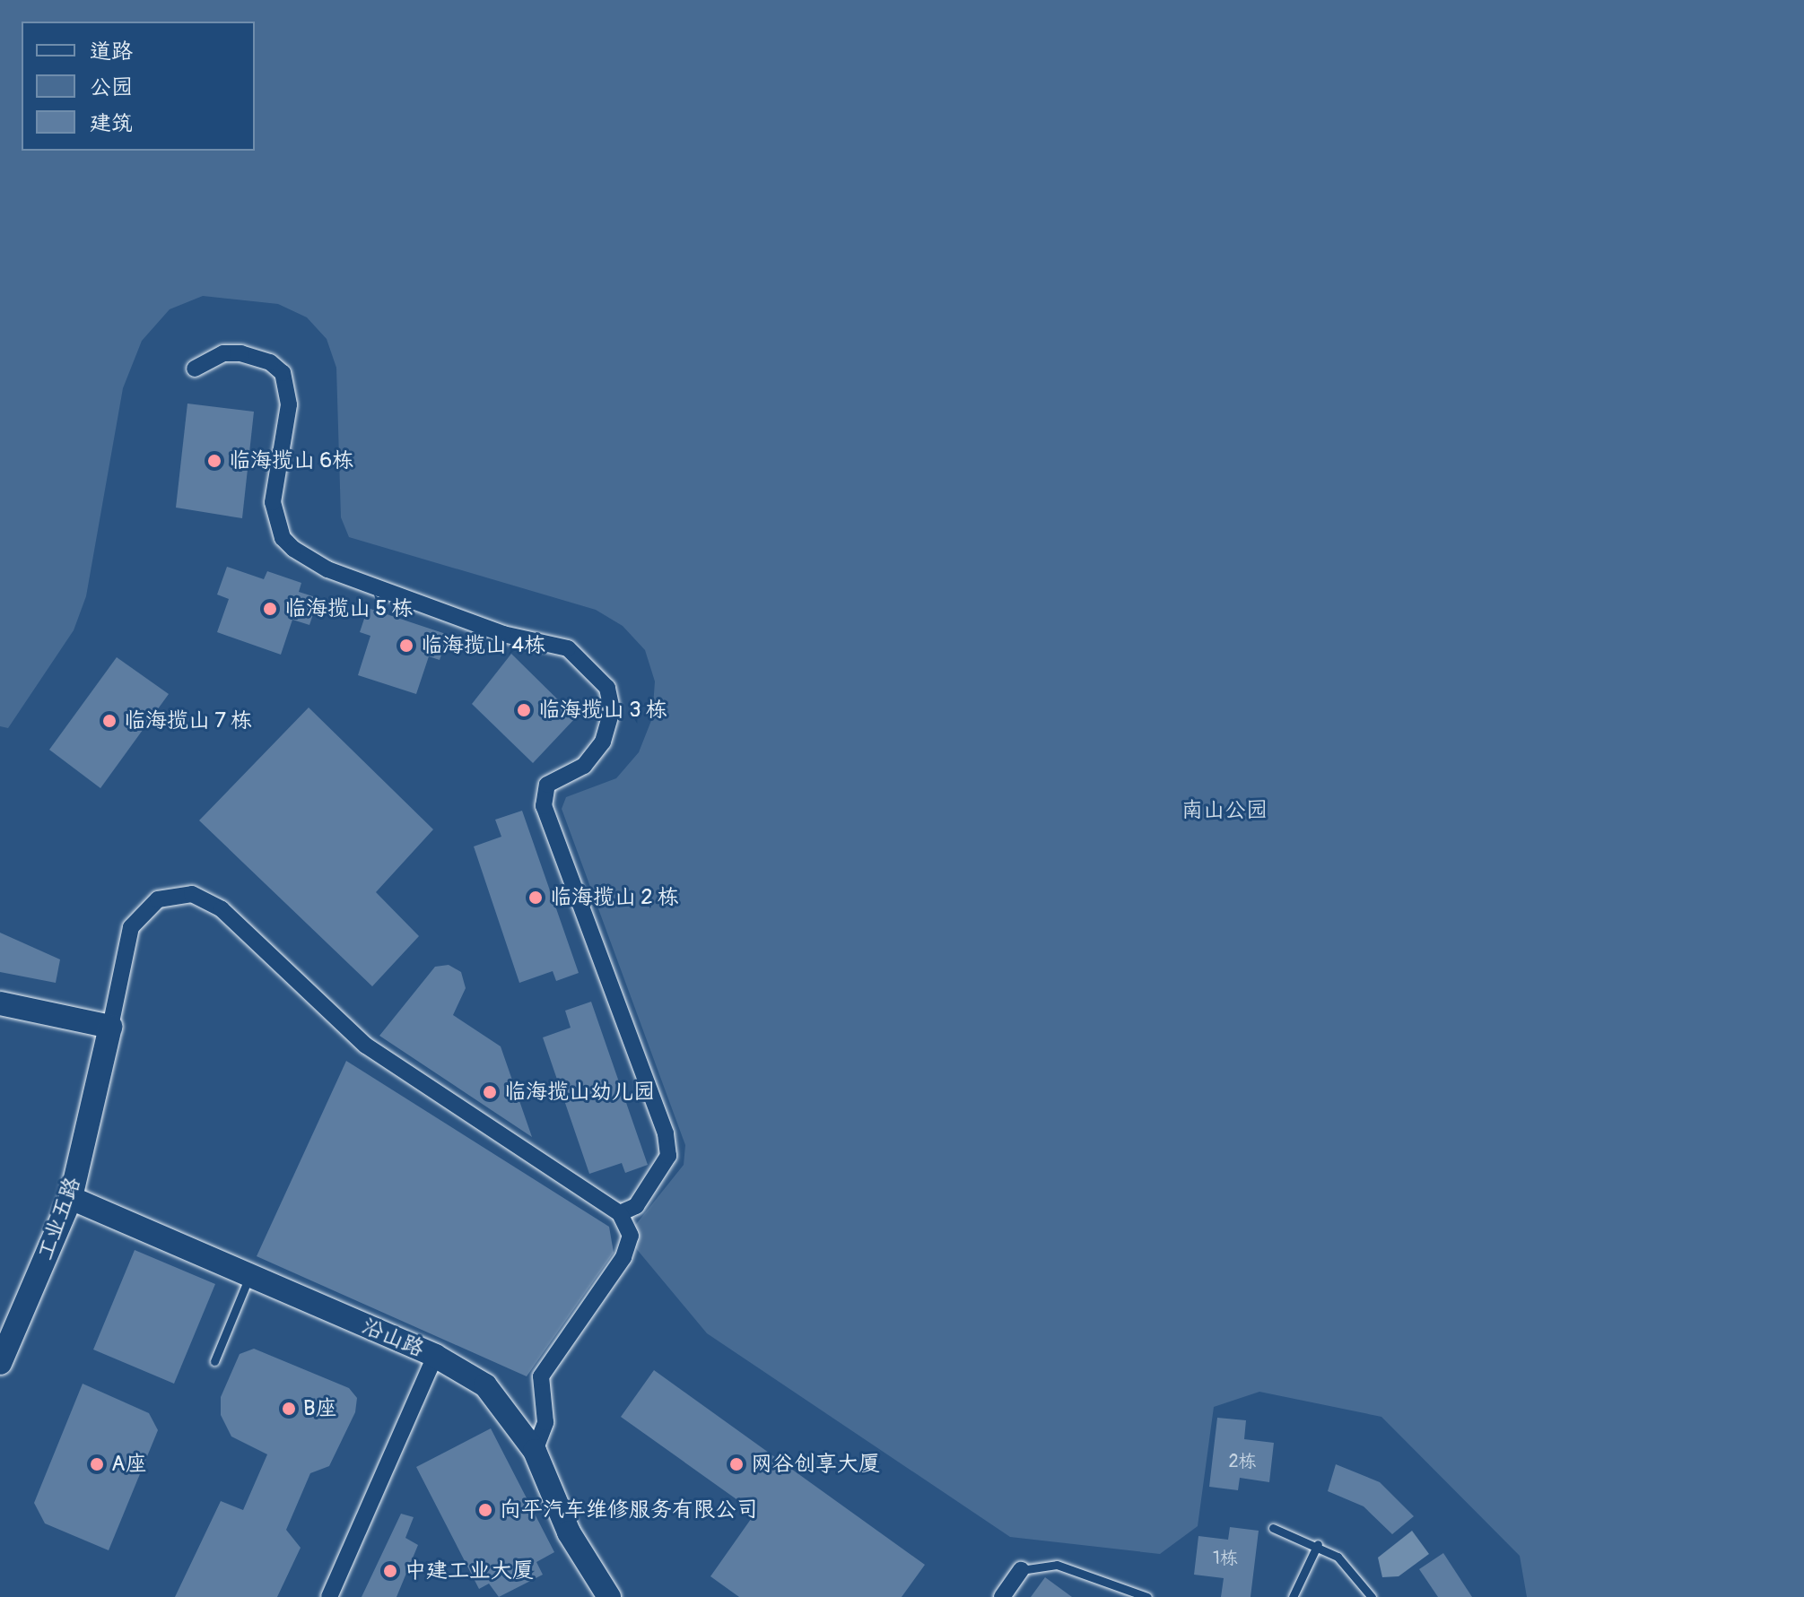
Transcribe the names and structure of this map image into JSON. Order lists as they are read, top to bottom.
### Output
{
  "streets": {
    "street": ["工业五路", "沿山路"]
  },
  "crossings": [
    ["工业五路", "沿山路"]
  ],
  "parks": ["南山公园"],
  "places": [
    "临海揽山 6栋",
    "临海揽山 5 栋",
    "临海揽山 4栋",
    "临海揽山 3 栋",
    "临海揽山 7 栋",
    "临海揽山 2 栋",
    "临海揽山幼儿园",
    "B座",
    "A座",
    "网谷创享大厦",
    "向平汽车维修服务有限公司",
    "中建工业大厦"
  ],
  "house_numbers": ["2栋", "1栋"],
  "legend": ["道路", "公园", "建筑"]
}
